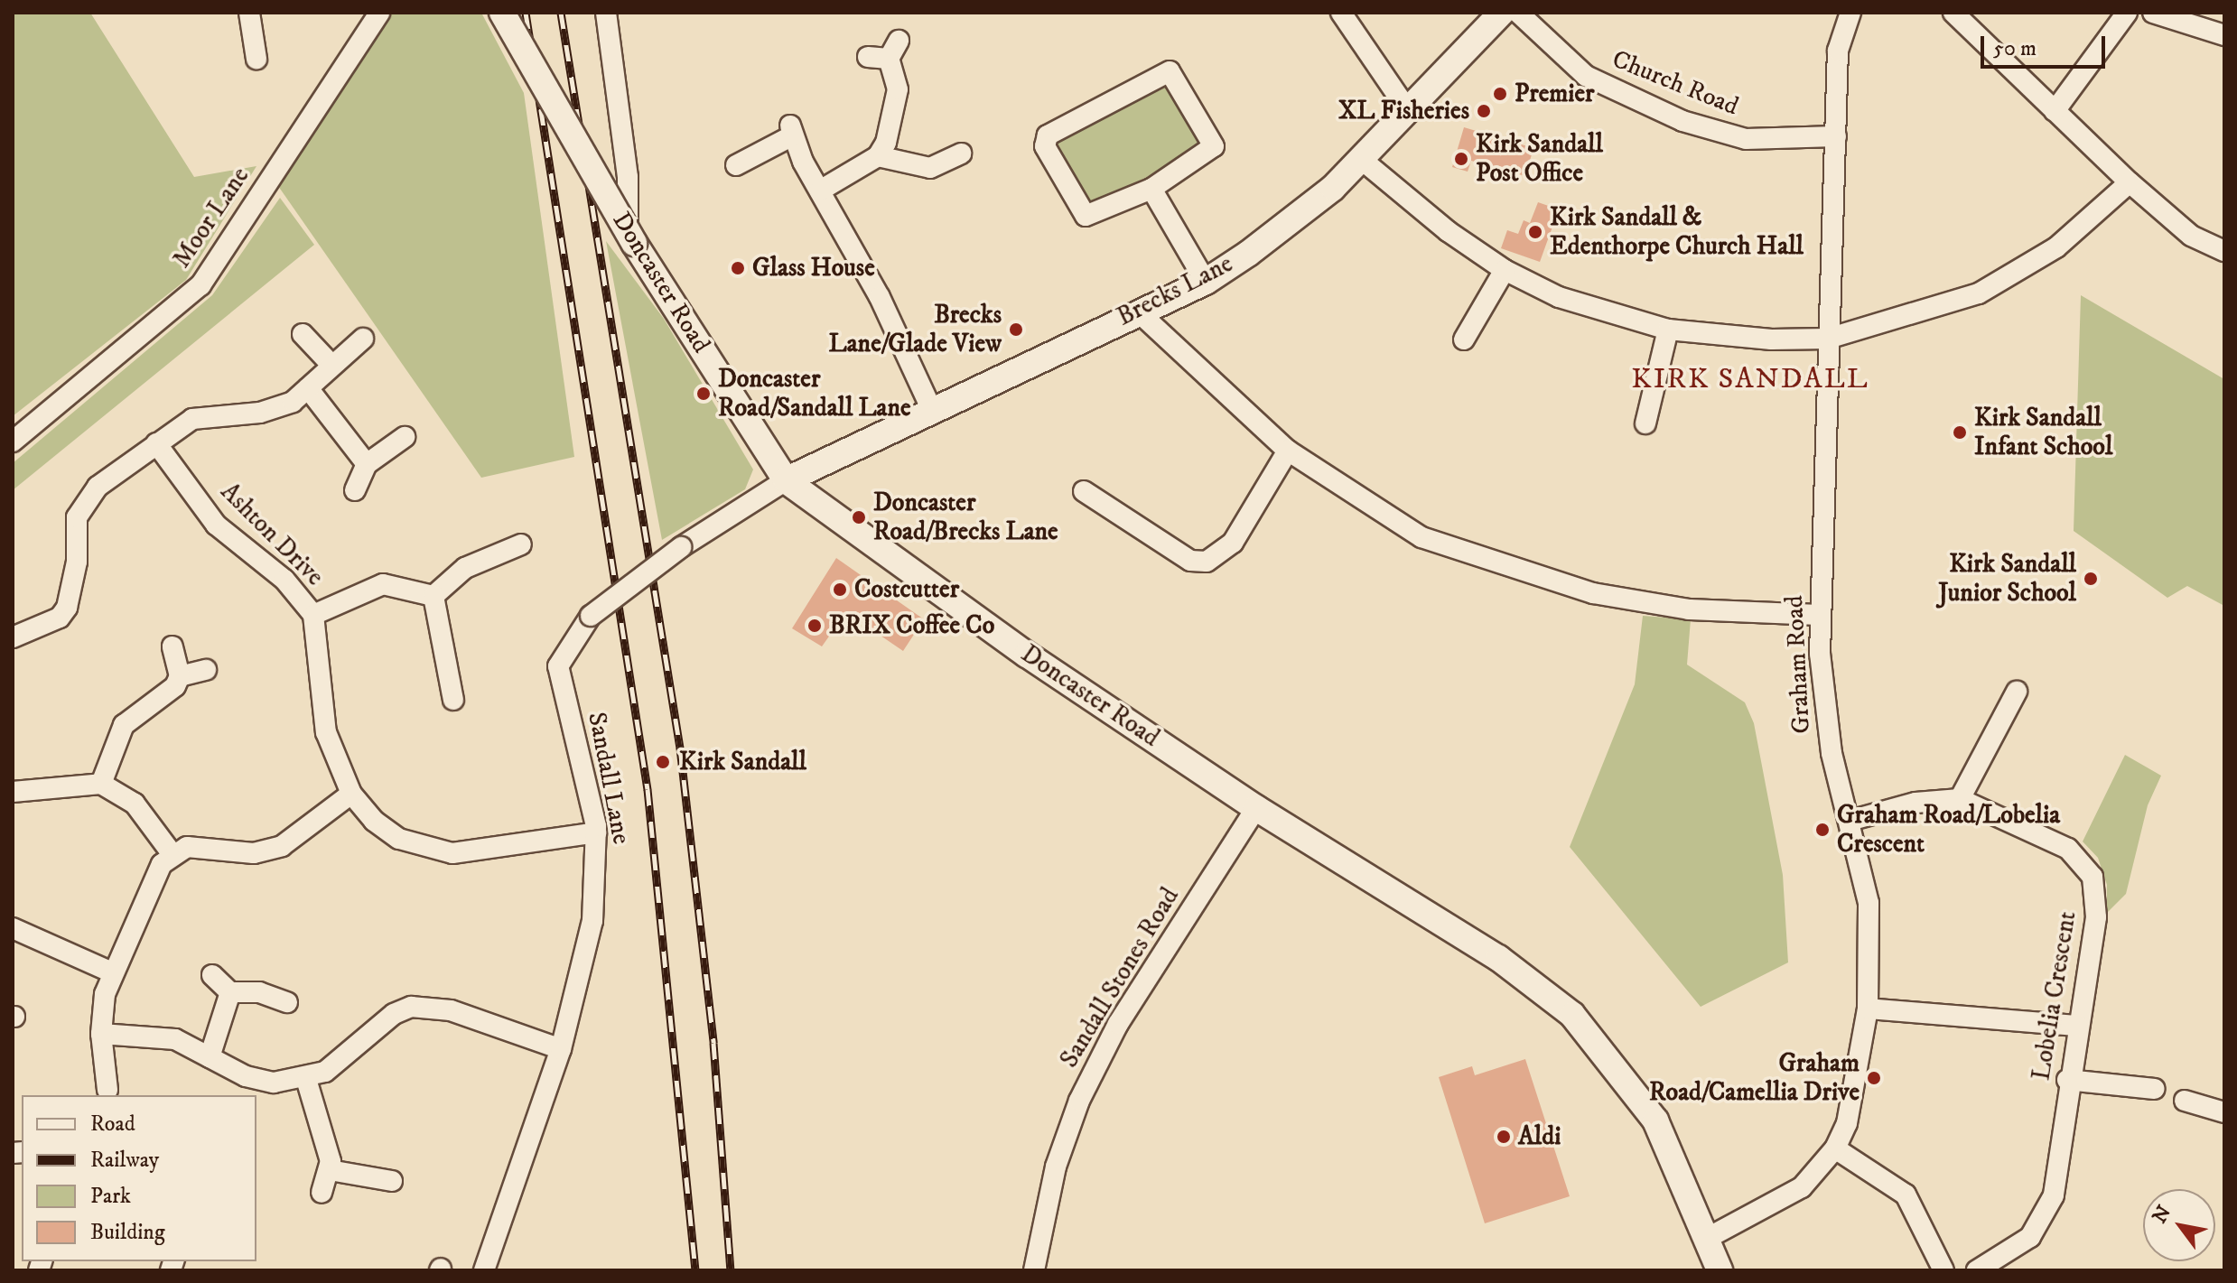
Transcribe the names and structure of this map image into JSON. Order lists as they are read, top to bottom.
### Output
{
  "streets": {
    "street": [
      "Church Road",
      "Moor Lane",
      "Doncaster Road",
      "Brecks Lane",
      "Ashton Drive",
      "Graham Road",
      "Sandall Lane",
      "Sandall Stones Road",
      "Lobelia Crescent"
    ]
  },
  "crossings": [
    ["Church Road", "Graham Road"],
    ["Doncaster Road", "Brecks Lane"],
    ["Doncaster Road", "Graham Road"],
    ["Doncaster Road", "Sandall Lane"],
    ["Doncaster Road", "Sandall Stones Road"],
    ["Brecks Lane", "Sandall Lane"],
    ["Ashton Drive", "Sandall Lane"],
    ["Graham Road", "Lobelia Crescent"]
  ],
  "districts": ["KIRK SANDALL"],
  "places": [
    "Premier",
    "XL Fisheries",
    "Kirk Sandall Post Office",
    "Kirk Sandall & Edenthorpe Church Hall",
    "Glass House",
    "Brecks Lane/Glade View",
    "Doncaster Road/Sandall Lane",
    "Kirk Sandall Infant School",
    "Doncaster Road/Brecks Lane",
    "Kirk Sandall Junior School",
    "Costcutter",
    "BRIX Coffee Co",
    "Kirk Sandall",
    "Graham Road/Lobelia Crescent",
    "Graham Road/Camellia Drive",
    "Aldi"
  ],
  "legend": [
    "Road",
    "Railway",
    "Park",
    "Building"
  ],
  "scale_bar": "50 m",
  "north": "top left"
}
